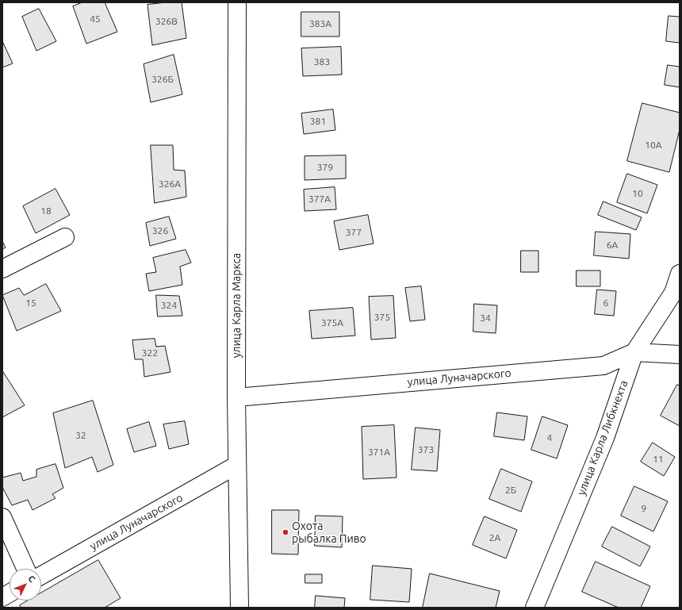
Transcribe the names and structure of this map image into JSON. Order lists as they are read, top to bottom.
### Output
{
  "streets": {
    "street": ["улица Карла Маркса", "улица Луначарского", "улица Карла Либкнехта"]
  },
  "crossings": [
    ["улица Карла Маркса", "улица Луначарского"],
    ["улица Луначарского", "улица Карла Либкнехта"]
  ],
  "places": ["Охота рыбалка Пиво"],
  "house_numbers": [
    "45",
    "326В",
    "383А",
    "383",
    "326Б",
    "381",
    "10А",
    "379",
    "326А",
    "10",
    "377А",
    "18",
    "326",
    "377",
    "6А",
    "15",
    "6",
    "324",
    "375",
    "34",
    "375А",
    "322",
    "32",
    "4",
    "373",
    "371А",
    "11",
    "2Б",
    "9",
    "2А"
  ],
  "north": "top right"
}
